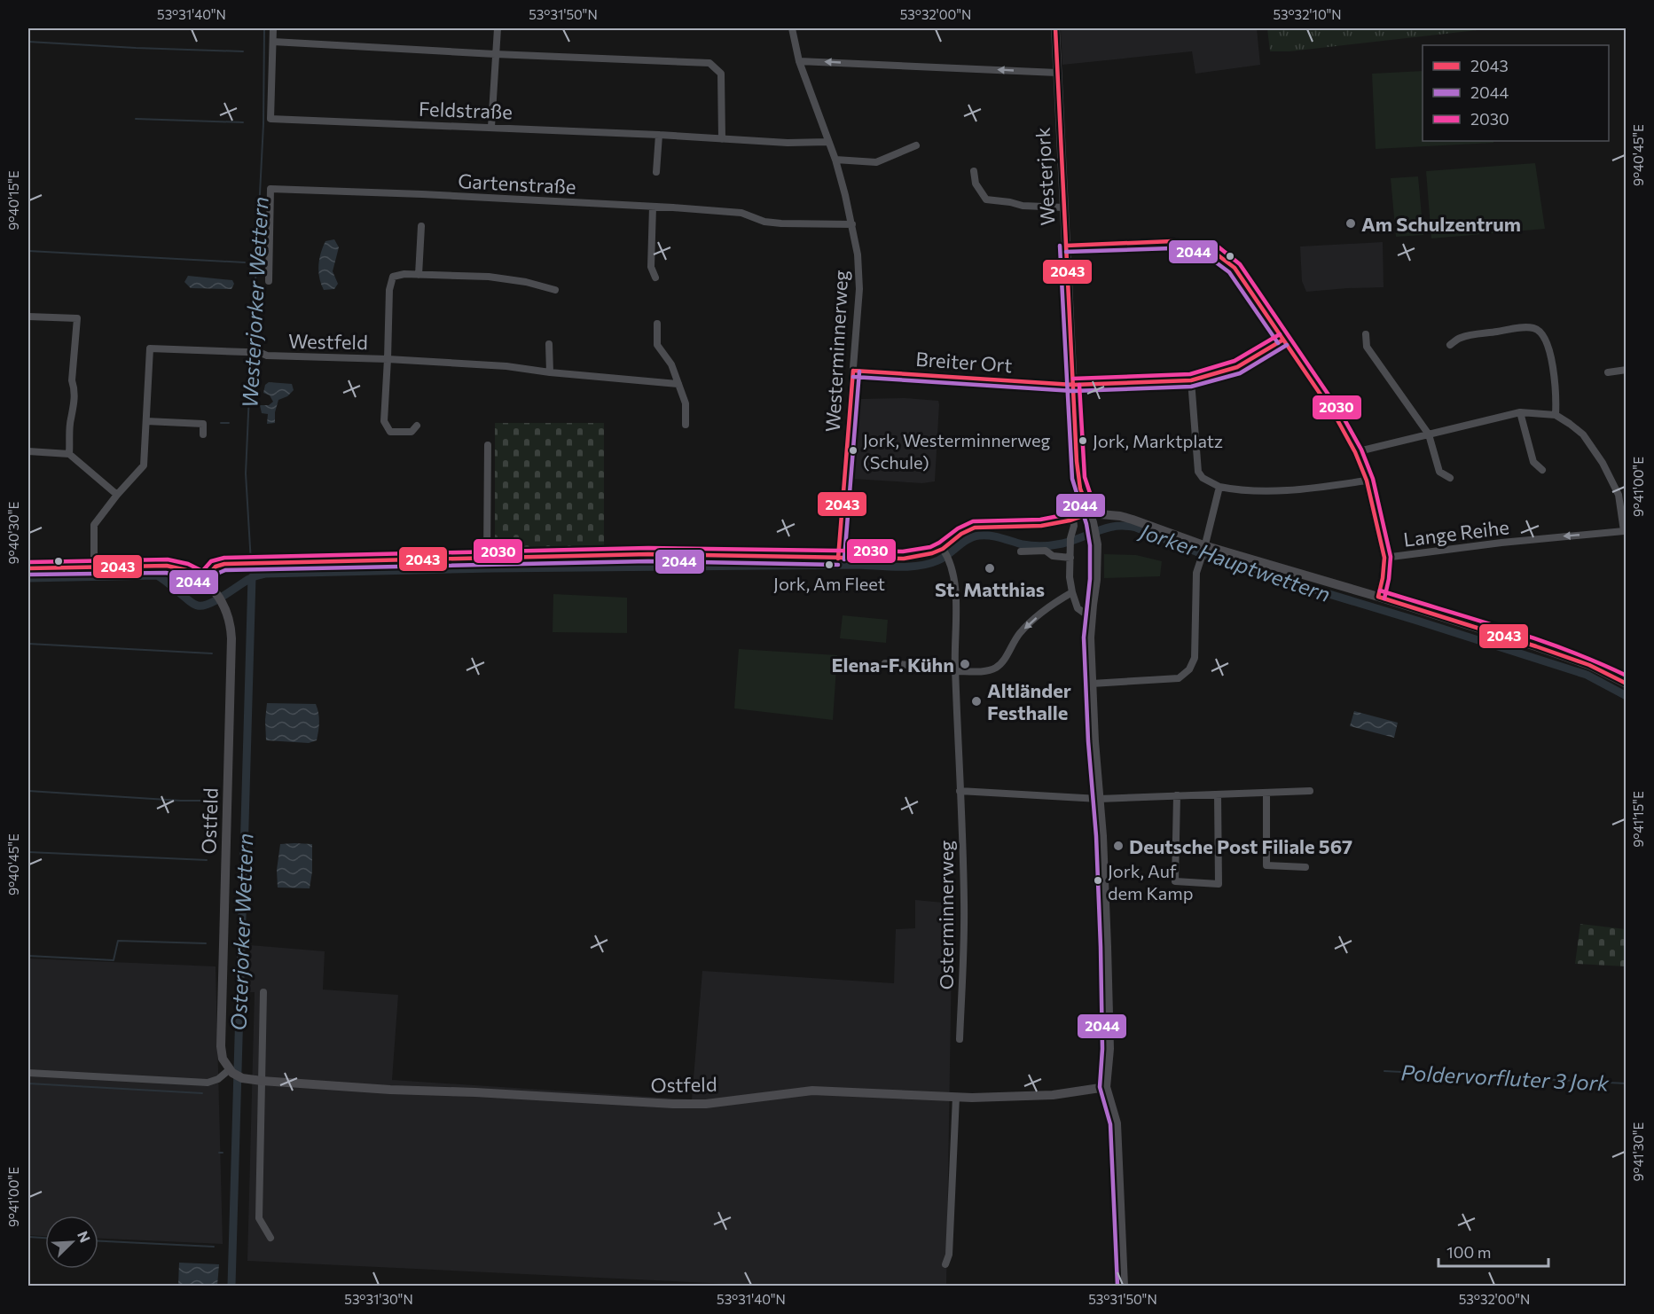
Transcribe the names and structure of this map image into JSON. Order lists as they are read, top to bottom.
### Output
{
  "streets": {
    "street": [
      "Feldstraße",
      "Westerjork",
      "Gartenstraße",
      "Westfeld",
      "Westerminnerweg",
      "Breiter Ort",
      "Lange Reihe",
      "Ostfeld",
      "Osterminnerweg"
    ]
  },
  "crossings": [
    ["Feldstraße", "Westerminnerweg"],
    ["Westerjork", "Breiter Ort"],
    ["Westerjork", "Ostfeld"],
    ["Gartenstraße", "Westerminnerweg"],
    ["Westerminnerweg", "Breiter Ort"]
  ],
  "one_way": ["Lange Reihe"],
  "water": [
    "Westerjorker Wettern",
    "Jorker Hauptwettern",
    "Osterjorker Wettern",
    "Poldervorfluter 3 Jork"
  ],
  "places": [
    "Am Schulzentrum",
    "Jork, Marktplatz",
    "Jork, Westerminnerweg (Schule)",
    "Jork, Am Fleet",
    "St. Matthias",
    "Elena-F. Kühn",
    "Altländer Festhalle",
    "Deutsche Post Filiale 567",
    "Jork, Auf dem Kamp"
  ],
  "lines": ["transit line 2043", "transit line 2044", "transit line 2030"],
  "legend": ["2043", "2044", "2030"],
  "scale_bar": "100 m",
  "north": "top right",
  "coordinates": [
    "53°31'40\"N",
    "53°31'50\"N",
    "53°32'00\"N",
    "53°32'10\"N",
    "9°40'45\"E",
    "9°40'15\"E",
    "9°41'00\"E",
    "9°40'30\"E",
    "9°41'15\"E",
    "9°41'30\"E",
    "53°31'30\"N"
  ]
}
